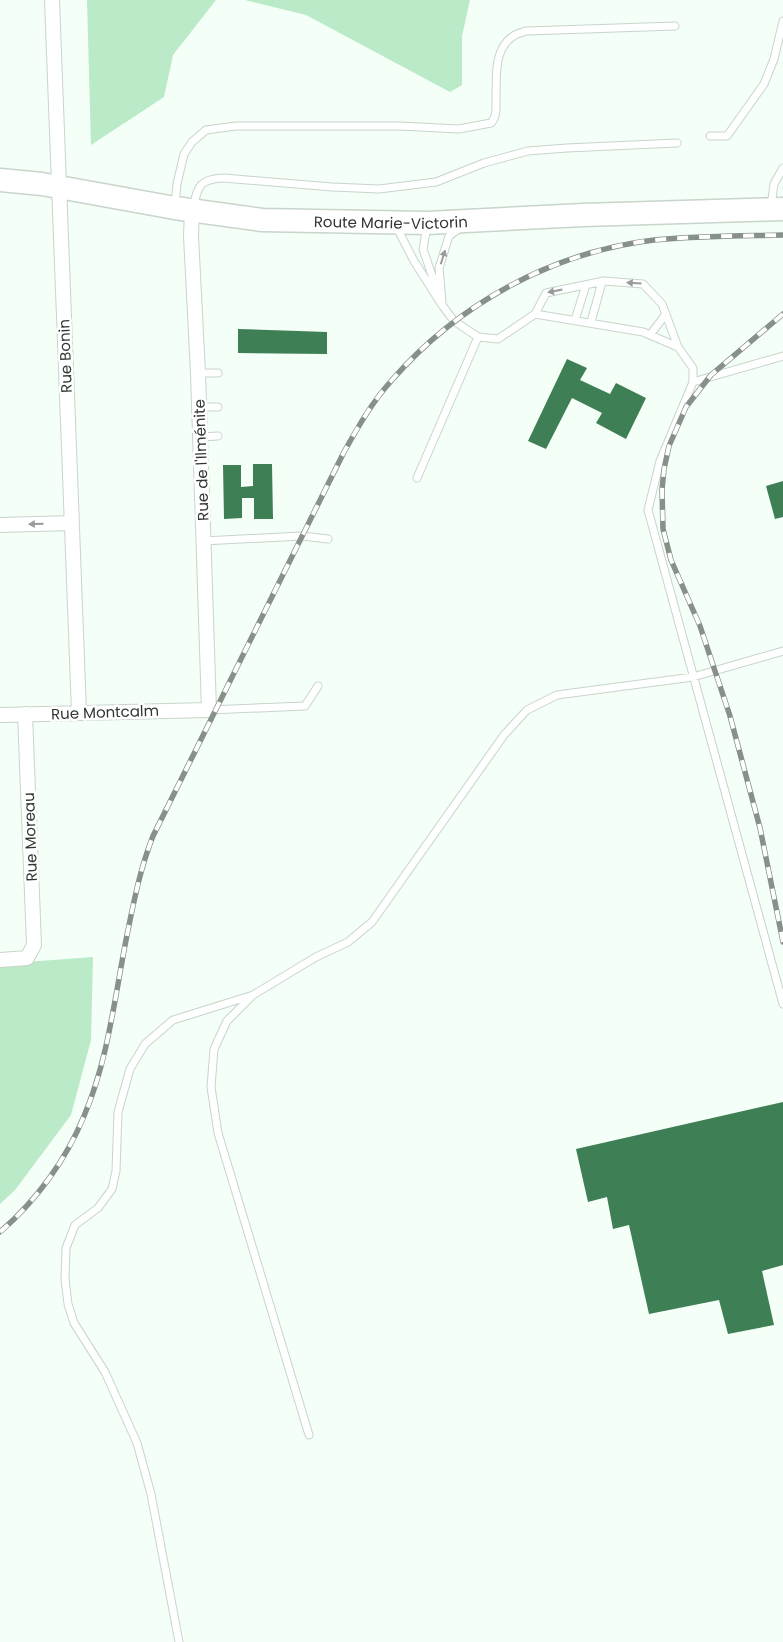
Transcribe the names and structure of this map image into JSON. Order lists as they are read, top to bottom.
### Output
{
  "streets": {
    "main road": ["Route Marie-Victorin"],
    "street": [
      "Rue Bonin",
      "Rue de l'Ilménite",
      "Rue Montcalm",
      "Rue Moreau"
    ]
  },
  "crossings": [
    ["Route Marie-Victorin", "Rue Bonin"],
    ["Route Marie-Victorin", "Rue de l'Ilménite"],
    ["Rue Bonin", "Rue Montcalm"],
    ["Rue de l'Ilménite", "Rue Montcalm"],
    ["Rue Montcalm", "Rue Moreau"]
  ]
}
